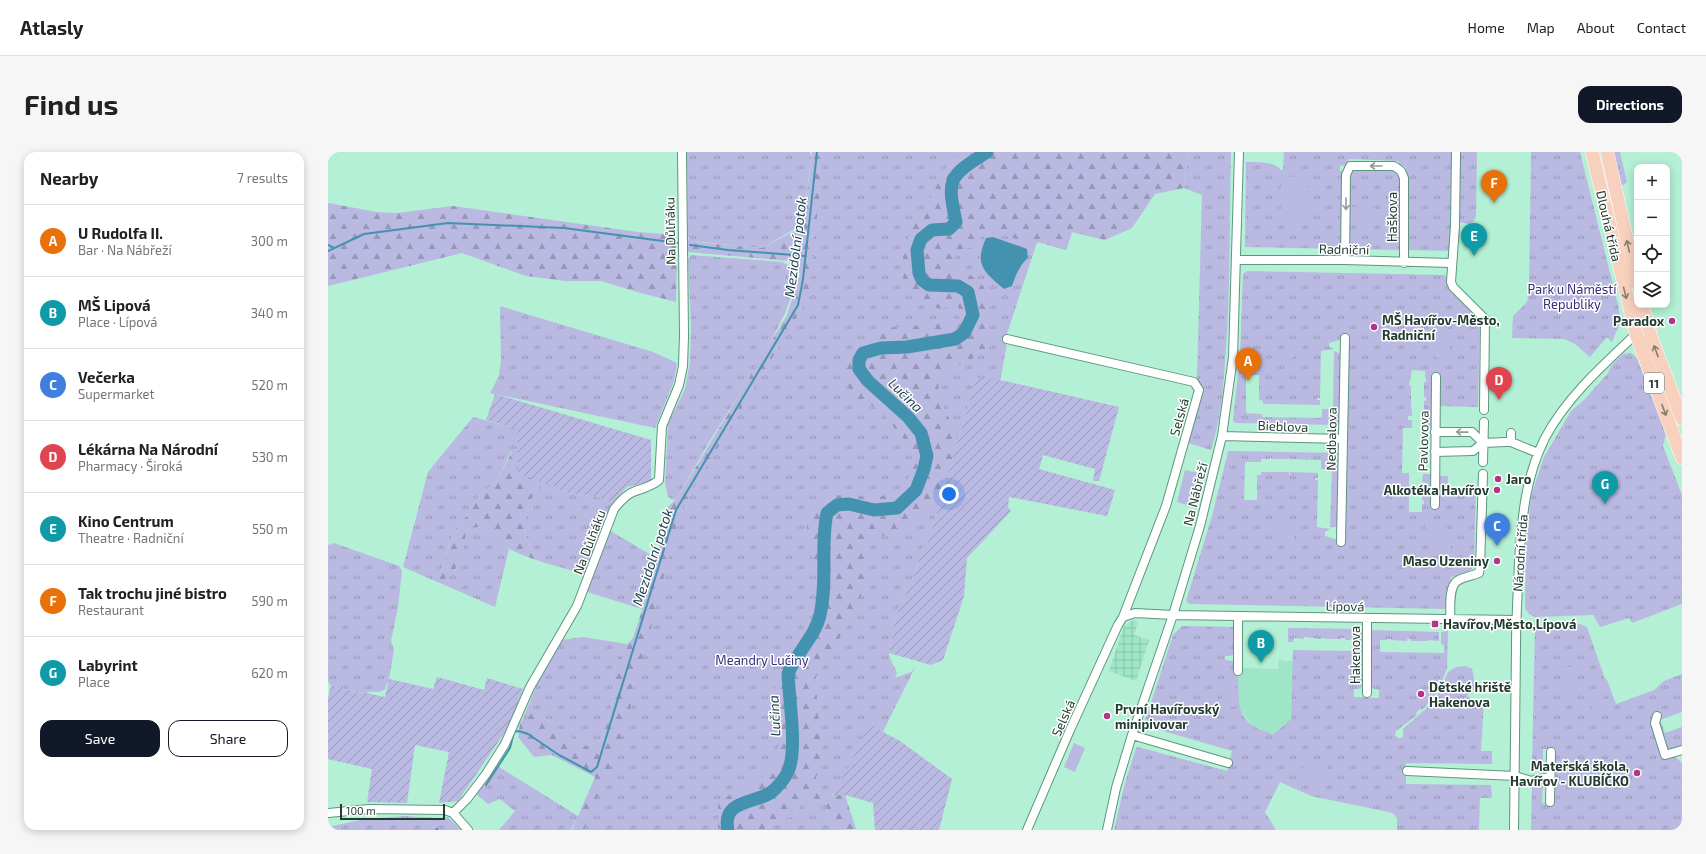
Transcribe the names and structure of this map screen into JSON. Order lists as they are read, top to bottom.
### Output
{
  "streets": {
    "main road": ["Dlouhá třída", "11", "Národní třída"],
    "street": [
      "Haškova",
      "Na Důlňáku",
      "Radniční",
      "Selská",
      "Bieblova",
      "Nedbalova",
      "Pavlovova",
      "Na Nábřeží",
      "Lípová",
      "Hakenova"
    ]
  },
  "crossings": [
    ["Haškova", "Radniční"],
    ["Dlouhá třída", "Národní třída"],
    ["Radniční", "Na Nábřeží"],
    ["11", "Národní třída"],
    ["Bieblova", "Nedbalova"],
    ["Bieblova", "Na Nábřeží"],
    ["Na Nábřeží", "Lípová"],
    ["Národní třída", "Lípová"],
    ["Lípová", "Hakenova"]
  ],
  "water": ["Mezidolní potok", "Lučina"],
  "parks": ["Park u Náměstí Republiky", "Meandry Lučiny"],
  "places": {
    "other": [
      "Paradox",
      "MŠ Havířov-Město, Radniční",
      "Jaro",
      "Alkotéka Havířov",
      "Maso Uzeniny",
      "Dětské hřiště Hakenova",
      "První Havířovský minipivovar",
      "Mateřská škola, Havířov - KLUBÍČKO"
    ],
    "transit": ["Havířov,Město,Lípová"]
  },
  "scale_bar": "100 m",
  "page": {
    "header": "Atlasly",
    "nav": [
      "Home",
      "Map",
      "About",
      "Contact"
    ],
    "buttons": [
      "Directions",
      ["Save", "Share"]
    ],
    "title": "Find us",
    "heading": ["Nearby", "7 results"],
    "map_buttons": ["+", "−"],
    "pins": [
      "F",
      "E",
      "A",
      "D",
      "G",
      "C",
      "B"
    ],
    "list": [
      {
        "mark": "A",
        "name": "U Rudolfa II.",
        "note": "Bar · Na Nábřeží",
        "value": "300 m"
      },
      {
        "mark": "B",
        "name": "MŠ Lipová",
        "note": "Place · Lípová",
        "value": "340 m"
      },
      {
        "mark": "C",
        "name": "Večerka",
        "note": "Supermarket",
        "value": "520 m"
      },
      {
        "mark": "D",
        "name": "Lékárna Na Národní",
        "note": "Pharmacy · Široká",
        "value": "530 m"
      },
      {
        "mark": "E",
        "name": "Kino Centrum",
        "note": "Theatre · Radniční",
        "value": "550 m"
      },
      {
        "mark": "F",
        "name": "Tak trochu jiné bistro",
        "note": "Restaurant",
        "value": "590 m"
      },
      {
        "mark": "G",
        "name": "Labyrint",
        "note": "Place",
        "value": "620 m"
      }
    ],
    "scale": "100 m"
  }
}
